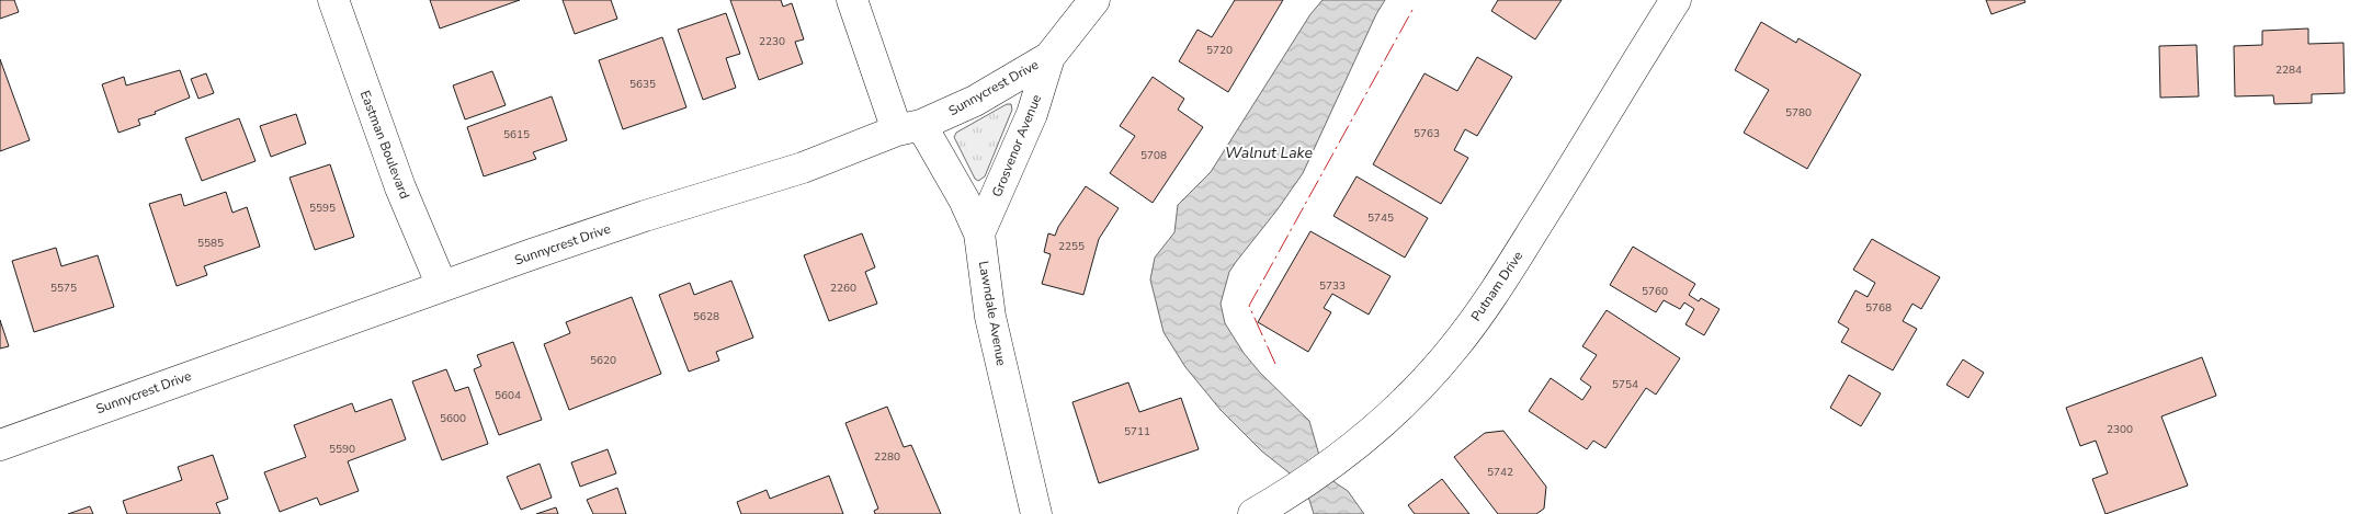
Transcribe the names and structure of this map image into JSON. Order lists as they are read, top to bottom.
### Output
{
  "streets": {
    "street": [
      "Sunnycrest Drive",
      "Eastman Boulevard",
      "Grosvenor Avenue",
      "Putnam Drive",
      "Lawndale Avenue"
    ]
  },
  "crossings": [
    ["Sunnycrest Drive", "Eastman Boulevard"],
    ["Sunnycrest Drive", "Grosvenor Avenue"],
    ["Sunnycrest Drive", "Lawndale Avenue"],
    ["Grosvenor Avenue", "Lawndale Avenue"]
  ],
  "water": ["Walnut Lake"],
  "house_numbers": [
    "2230",
    "5720",
    "2284",
    "5635",
    "5780",
    "5763",
    "5615",
    "5708",
    "5595",
    "5745",
    "5585",
    "2255",
    "5733",
    "5575",
    "2260",
    "5760",
    "5768",
    "5628",
    "5620",
    "5754",
    "5604",
    "5600",
    "2300",
    "5711",
    "5590",
    "2280",
    "5742"
  ]
}
